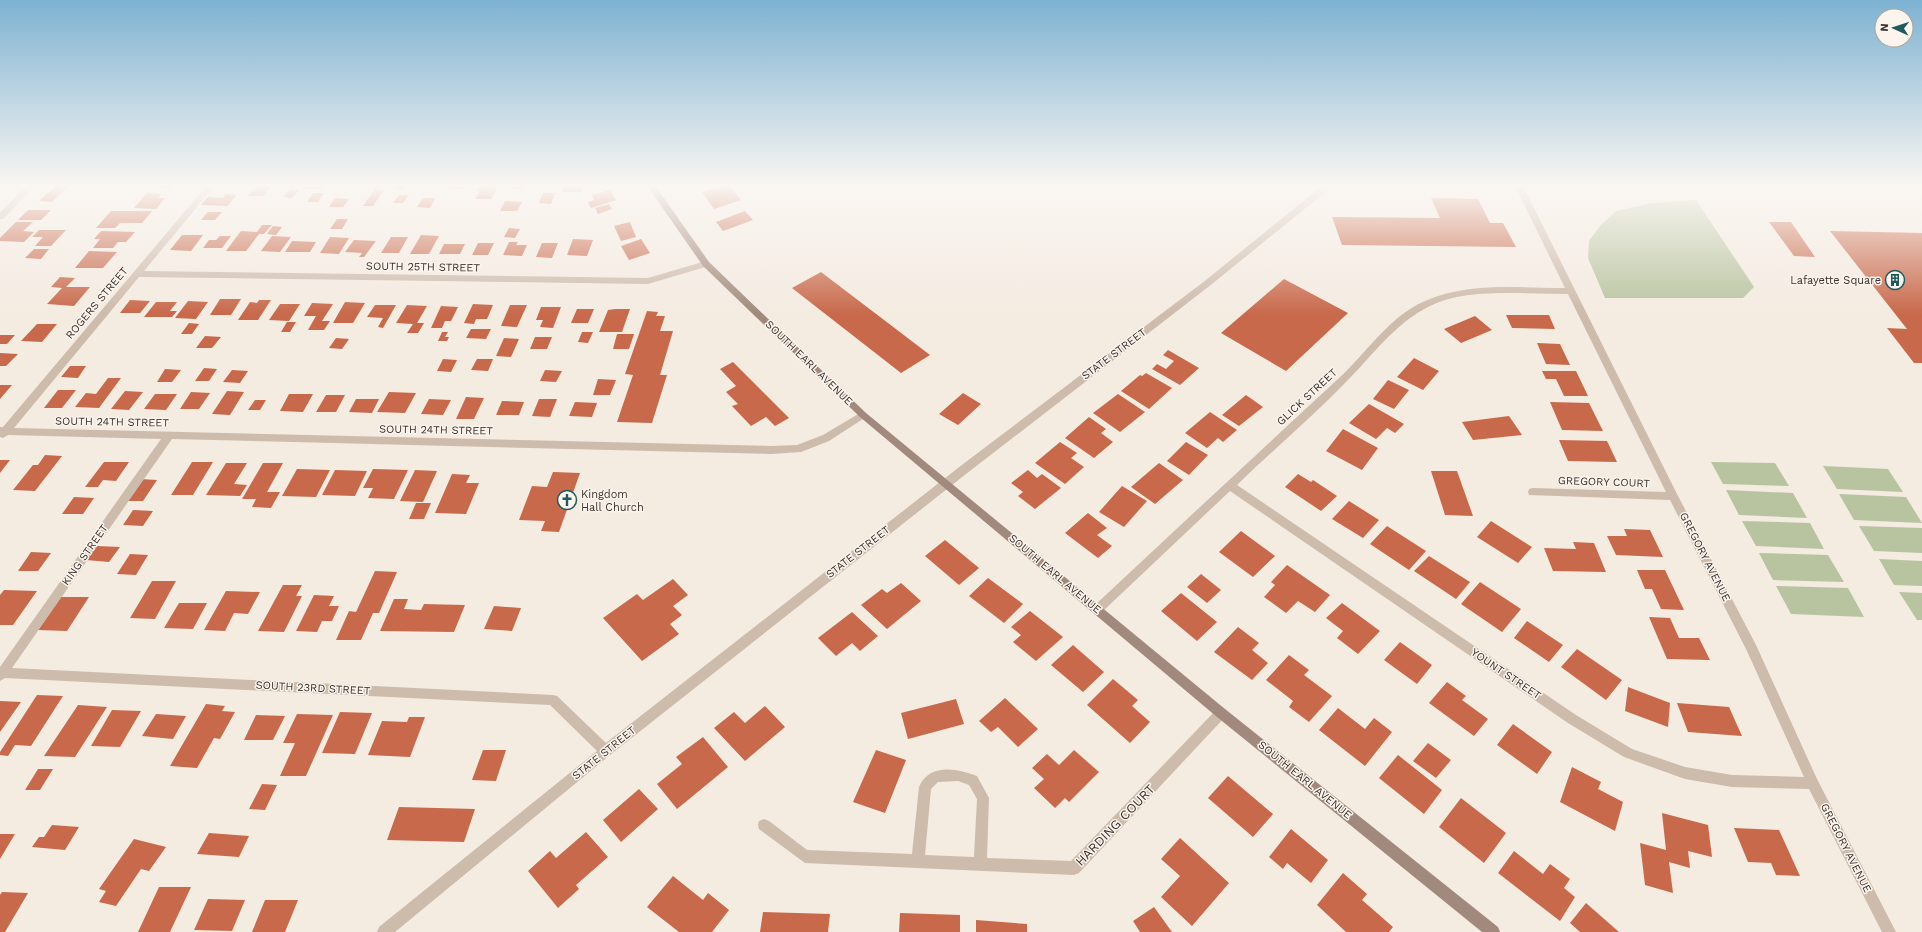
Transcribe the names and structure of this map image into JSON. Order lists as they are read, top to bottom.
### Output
{
  "streets": {
    "street": [
      "SOUTH 25TH STREET",
      "ROGERS STREET",
      "STATE STREET",
      "SOUTH EARL AVENUE",
      "GLICK STREET",
      "SOUTH 24TH STREET",
      "GREGORY COURT",
      "KING STREET",
      "GREGORY AVENUE",
      "YOUNT STREET",
      "SOUTH 23RD STREET",
      "HARDING COURT"
    ]
  },
  "crossings": [
    ["SOUTH 25TH STREET", "ROGERS STREET"],
    ["SOUTH 25TH STREET", "SOUTH EARL AVENUE"],
    ["ROGERS STREET", "SOUTH 24TH STREET"],
    ["STATE STREET", "SOUTH EARL AVENUE"],
    ["STATE STREET", "SOUTH 23RD STREET"],
    ["SOUTH EARL AVENUE", "GLICK STREET"],
    ["SOUTH EARL AVENUE", "SOUTH 24TH STREET"],
    ["SOUTH EARL AVENUE", "HARDING COURT"],
    ["GLICK STREET", "GREGORY AVENUE"],
    ["GLICK STREET", "YOUNT STREET"],
    ["SOUTH 24TH STREET", "KING STREET"],
    ["GREGORY COURT", "GREGORY AVENUE"],
    ["KING STREET", "SOUTH 23RD STREET"],
    ["GREGORY AVENUE", "YOUNT STREET"]
  ],
  "places": {
    "building": ["Lafayette Square"],
    "church": ["Kingdom Hall Church"]
  },
  "north": "left"
}
